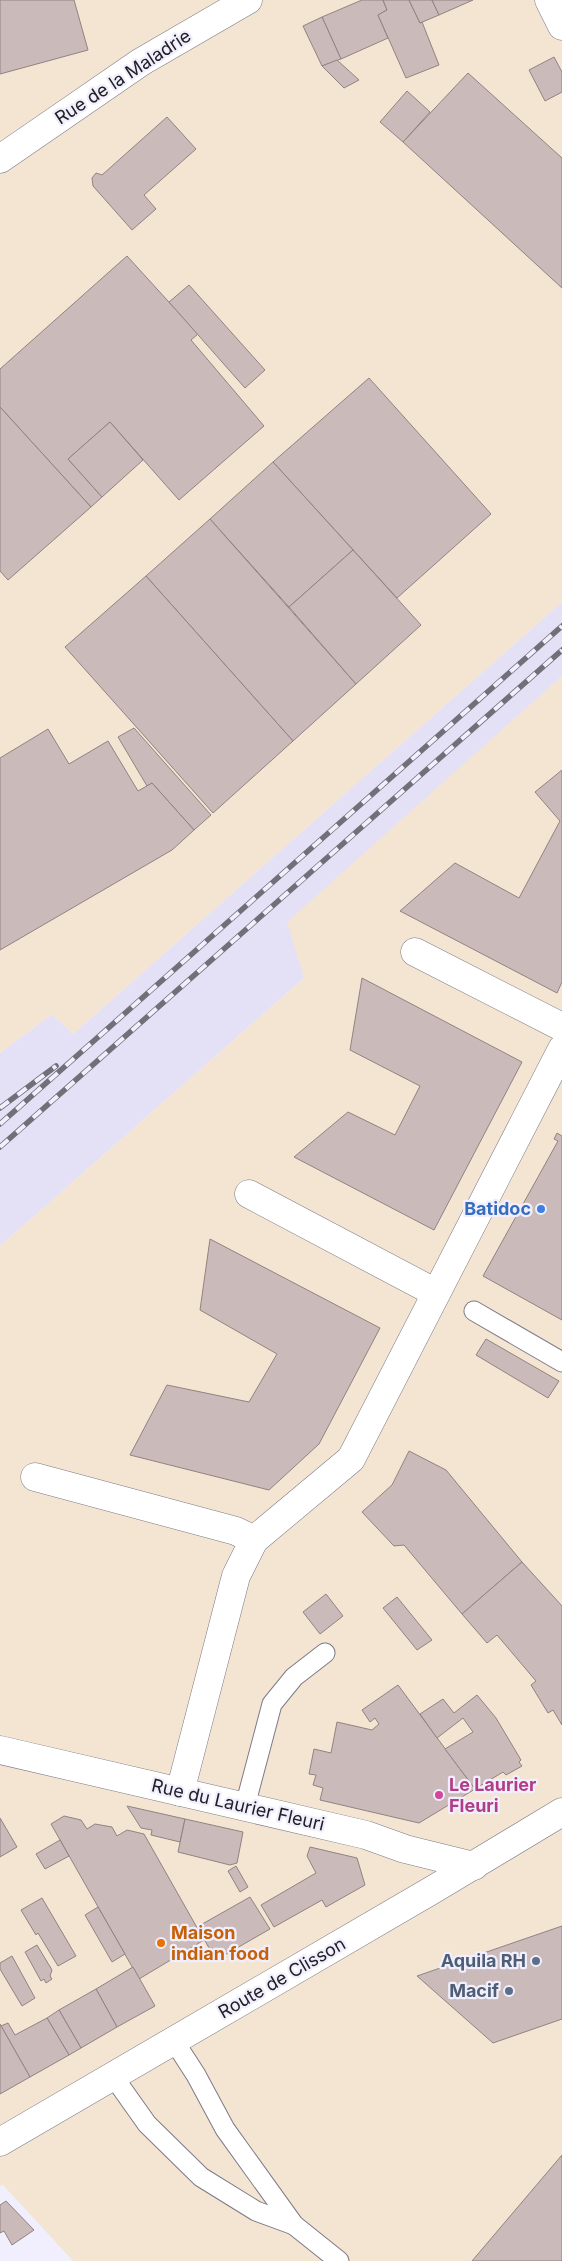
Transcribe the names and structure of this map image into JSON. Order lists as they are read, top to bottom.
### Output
{
  "streets": {
    "street": ["Rue de la Maladrie", "Rue du Laurier Fleuri", "Route de Clisson"]
  },
  "crossings": [
    ["Rue du Laurier Fleuri", "Route de Clisson"]
  ],
  "places": [
    "Batidoc",
    "Le Laurier Fleuri",
    "Maison indian food",
    "Aquila RH",
    "Macif"
  ]
}
